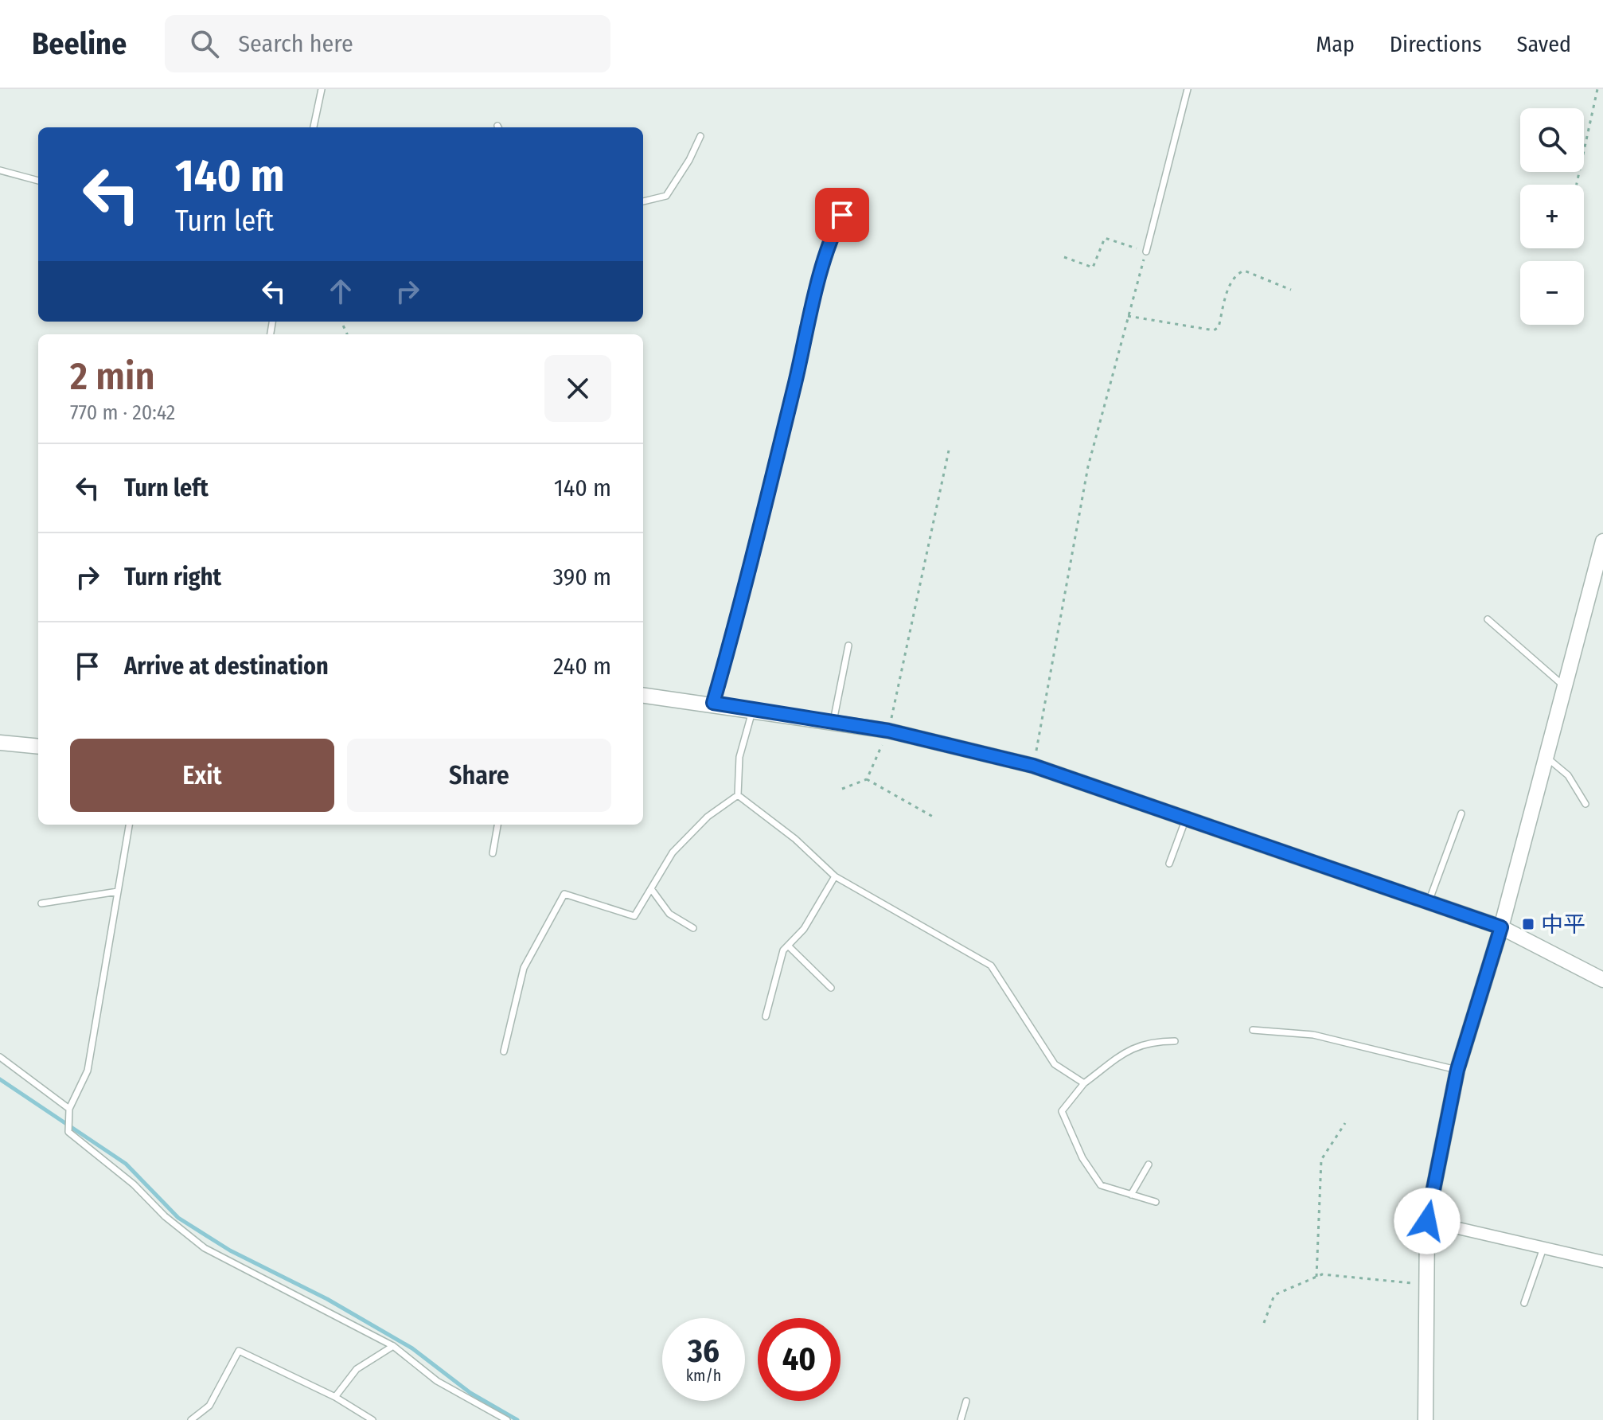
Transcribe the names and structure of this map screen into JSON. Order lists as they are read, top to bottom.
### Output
{
  "places": {
    "transit": ["中平"]
  },
  "page": {
    "header": "Beeline",
    "search": "Search here",
    "nav": ["Map", "Directions", "Saved"],
    "map_buttons": ["+", "−"],
    "turn": ["140 m", "Turn left"],
    "heading": ["2 min", "770 m · 20:42"],
    "list": [
      {
        "name": "Turn left",
        "value": "140 m"
      },
      {
        "name": "Turn right",
        "value": "390 m"
      },
      {
        "name": "Arrive at destination",
        "value": "240 m"
      }
    ],
    "buttons": ["Exit", "Share"],
    "speed": "36 km/h",
    "limit": "40"
  }
}
